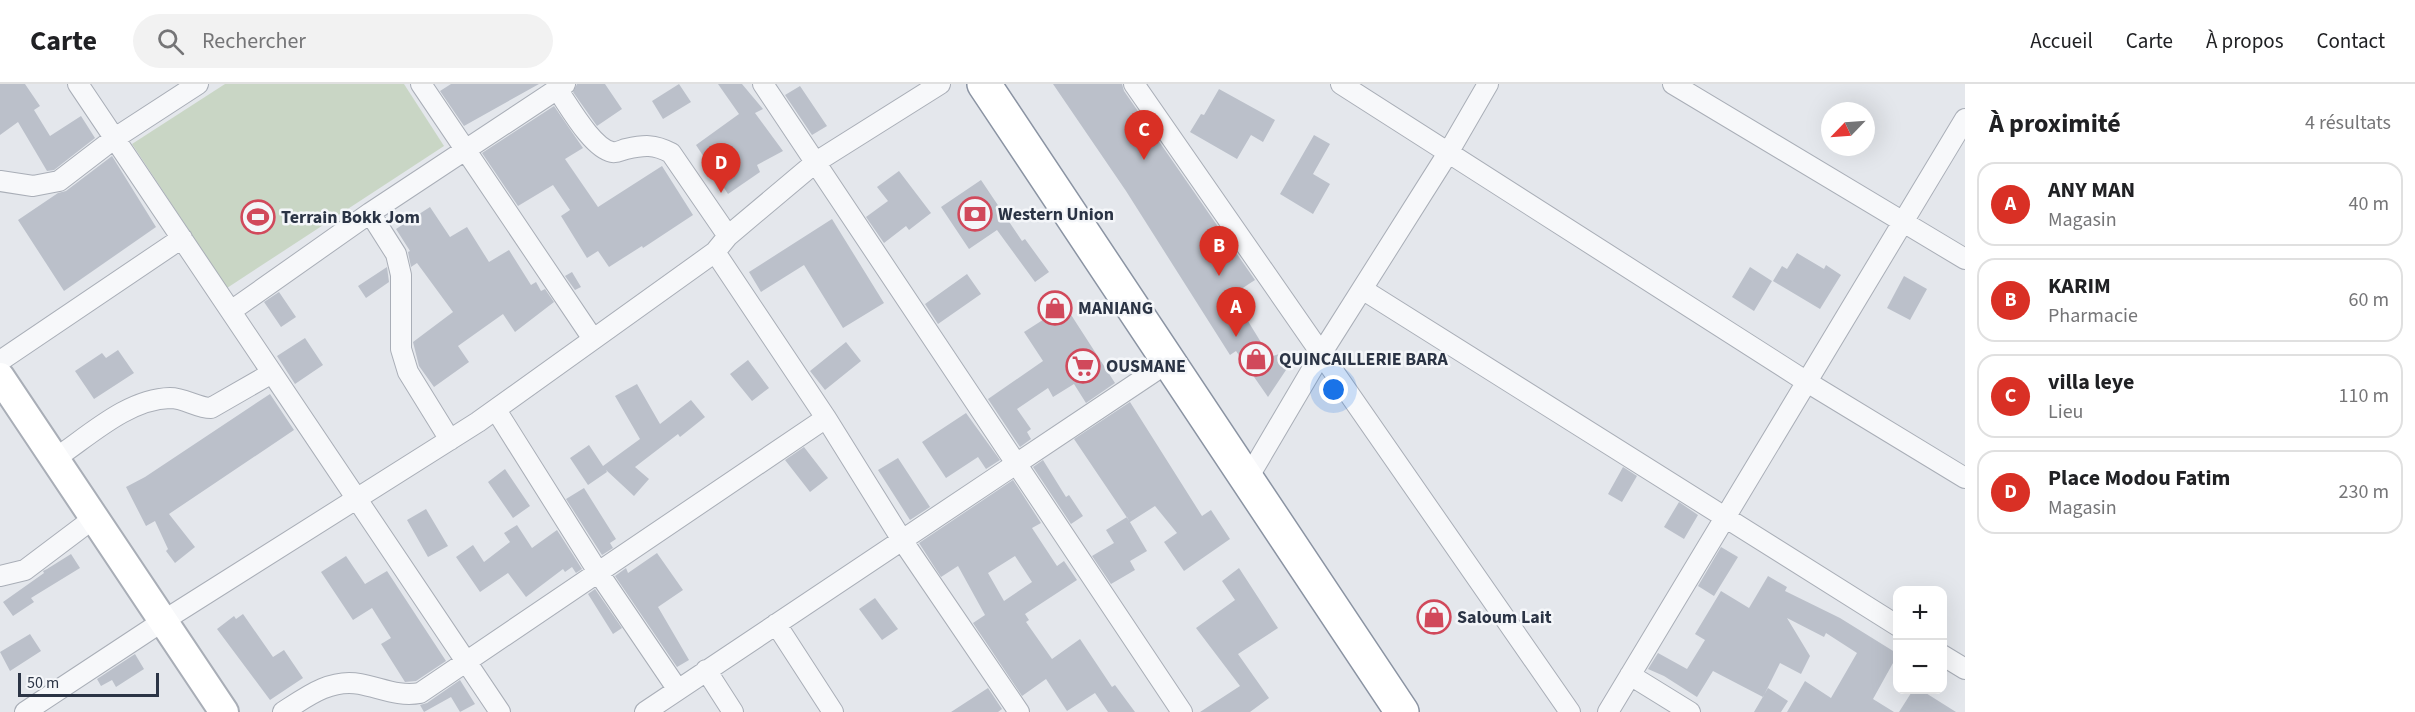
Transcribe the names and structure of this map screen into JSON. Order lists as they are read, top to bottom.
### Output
{
  "places": {
    "bank": ["Western Union"],
    "sports": ["Terrain Bokk Jom"],
    "shop": ["MANIANG", "QUINCAILLERIE BARA", "Saloum Lait"],
    "supermarket": ["OUSMANE"]
  },
  "scale_bar": "50 m",
  "north": "bottom left",
  "page": {
    "header": "Carte",
    "search": "Rechercher",
    "nav": [
      "Accueil",
      "Carte",
      "À propos",
      "Contact"
    ],
    "heading": ["À proximité", "4 résultats"],
    "pins": [
      "C",
      "D",
      "B",
      "A"
    ],
    "list": [
      {
        "mark": "A",
        "name": "ANY MAN",
        "note": "Magasin",
        "value": "40 m"
      },
      {
        "mark": "B",
        "name": "KARIM",
        "note": "Pharmacie",
        "value": "60 m"
      },
      {
        "mark": "C",
        "name": "villa leye",
        "note": "Lieu",
        "value": "110 m"
      },
      {
        "mark": "D",
        "name": "Place Modou Fatim",
        "note": "Magasin",
        "value": "230 m"
      }
    ],
    "map_buttons": ["+", "−"],
    "scale": "50 m"
  }
}
